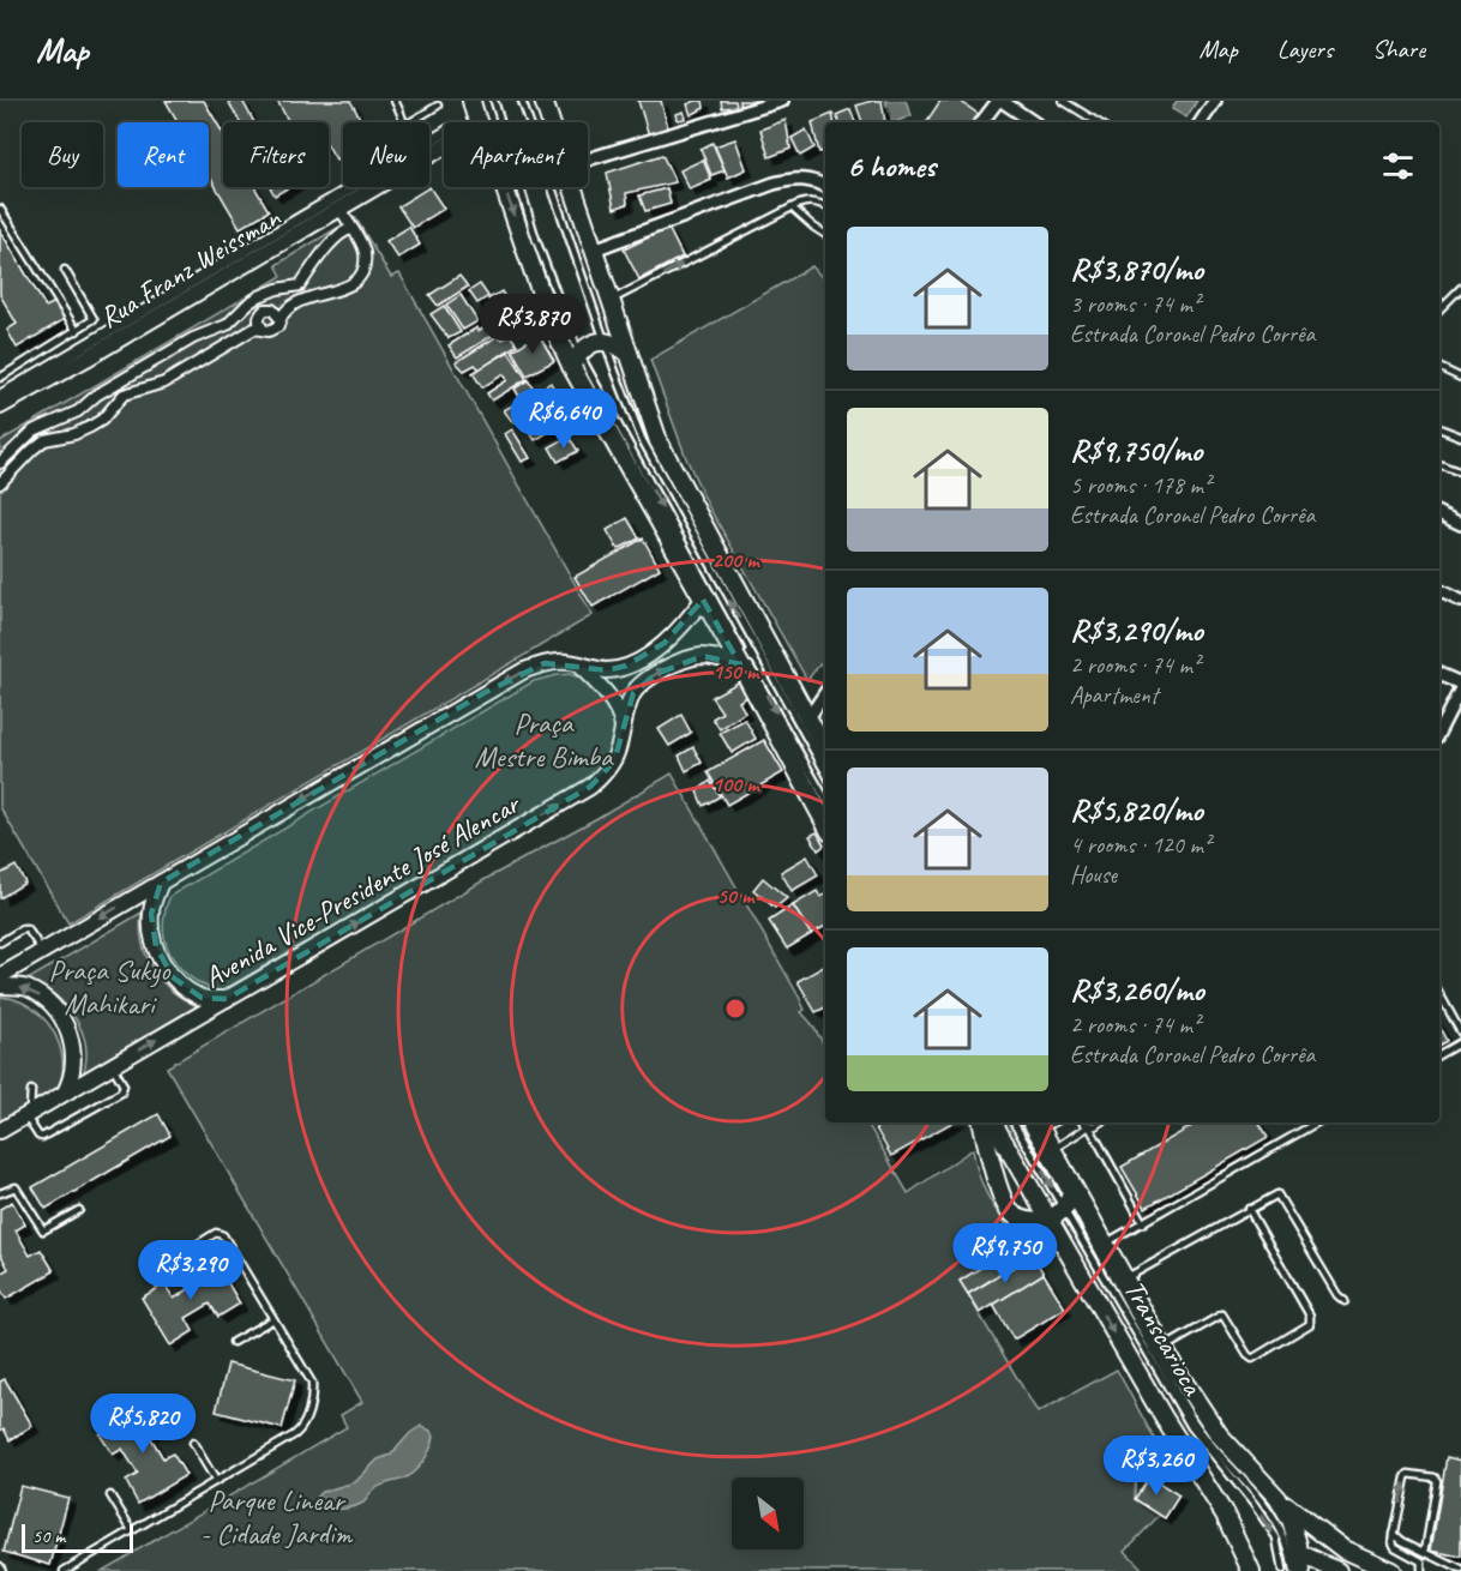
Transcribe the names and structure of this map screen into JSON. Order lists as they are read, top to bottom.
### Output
{
  "streets": {
    "street": ["Rua Franz Weissman", "Avenida Vice-Presidente José Alencar"],
    "lane": ["Transcarioca"]
  },
  "parks": ["Praça Mestre Bimba", "Praça Sukyo Mahikari", "Parque Linear - Cidade Jardim"],
  "scale_bar": "50 m",
  "north": "bottom right",
  "page": {
    "header": "Map",
    "nav": ["Map", "Layers", "Share"],
    "chip": [
      "Buy",
      "Rent",
      "Filters",
      "New",
      "Apartment"
    ],
    "heading": "6 homes",
    "list": [
      {
        "name": "R$3,870/mo",
        "note": "3 rooms · 74 m² · Estrada Coronel Pedro Corrêa"
      },
      {
        "name": "R$9,750/mo",
        "note": "5 rooms · 178 m² · Estrada Coronel Pedro Corrêa"
      },
      {
        "name": "R$3,290/mo",
        "note": "2 rooms · 74 m² · Apartment"
      },
      {
        "name": "R$5,820/mo",
        "note": "4 rooms · 120 m² · House"
      },
      {
        "name": "R$3,260/mo",
        "note": "2 rooms · 74 m² · Estrada Coronel Pedro Corrêa"
      }
    ],
    "price": [
      "R$3,870",
      "R$6,640",
      "R$9,750",
      "R$3,290",
      "R$5,820",
      "R$3,260"
    ],
    "scale": "50 m"
  },
  "rings": [
    "200 m",
    "150 m",
    "100 m",
    "50 m"
  ]
}
